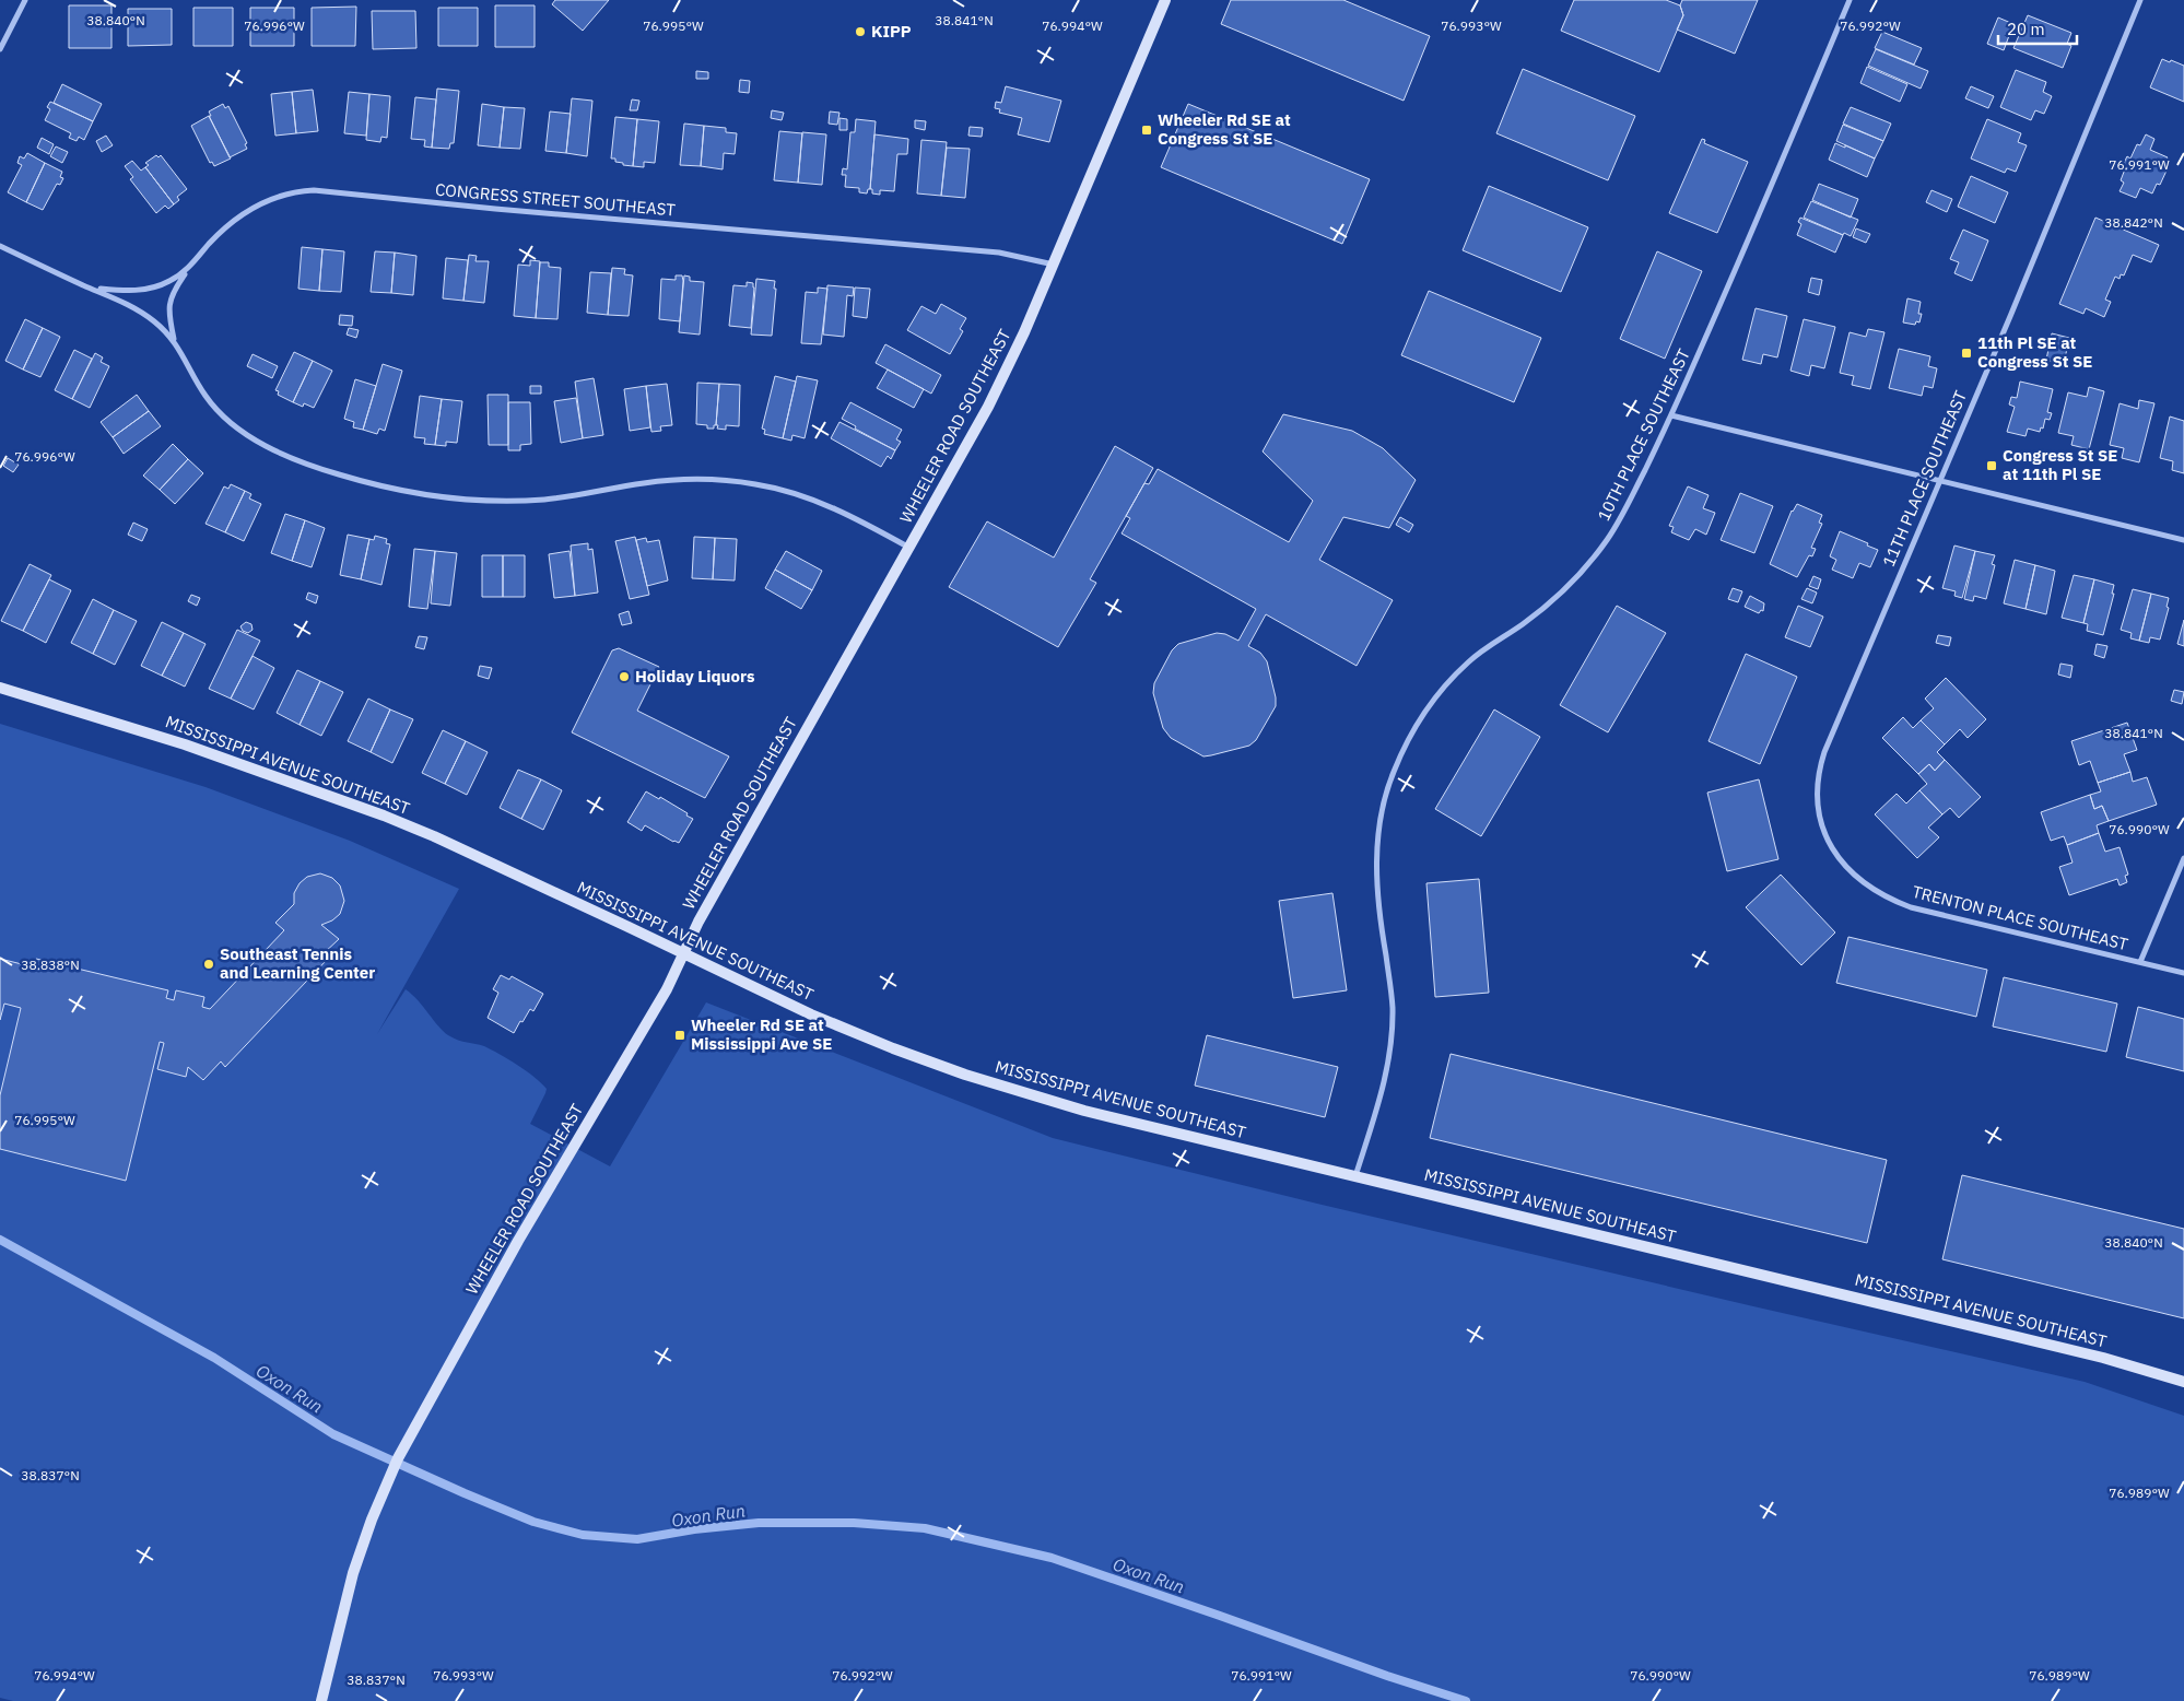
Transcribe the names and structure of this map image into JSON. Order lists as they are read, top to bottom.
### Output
{
  "streets": {
    "main road": ["WHEELER ROAD SOUTHEAST", "MISSISSIPPI AVENUE SOUTHEAST"],
    "street": [
      "CONGRESS STREET SOUTHEAST",
      "10TH PLACE SOUTHEAST",
      "11TH PLACE SOUTHEAST",
      "TRENTON PLACE SOUTHEAST"
    ]
  },
  "crossings": [
    ["CONGRESS STREET SOUTHEAST", "WHEELER ROAD SOUTHEAST"],
    ["WHEELER ROAD SOUTHEAST", "MISSISSIPPI AVENUE SOUTHEAST"],
    ["10TH PLACE SOUTHEAST", "MISSISSIPPI AVENUE SOUTHEAST"],
    ["11TH PLACE SOUTHEAST", "TRENTON PLACE SOUTHEAST"]
  ],
  "water": ["Oxon Run"],
  "places": {
    "other": ["KIPP", "Holiday Liquors", "Southeast Tennis and Learning Center"],
    "transit": [
      "Wheeler Rd SE at Congress St SE",
      "11th Pl SE at Congress St SE",
      "Congress St SE at 11th Pl SE",
      "Wheeler Rd SE at Mississippi Ave SE"
    ]
  },
  "scale_bar": "20 m",
  "coordinates": [
    "38.840°N",
    "38.841°N",
    "76.996°W",
    "76.995°W",
    "76.994°W",
    "76.993°W",
    "76.992°W",
    "76.991°W",
    "38.842°N",
    "76.990°W",
    "38.838°N",
    "38.837°N",
    "76.989°W"
  ]
}
